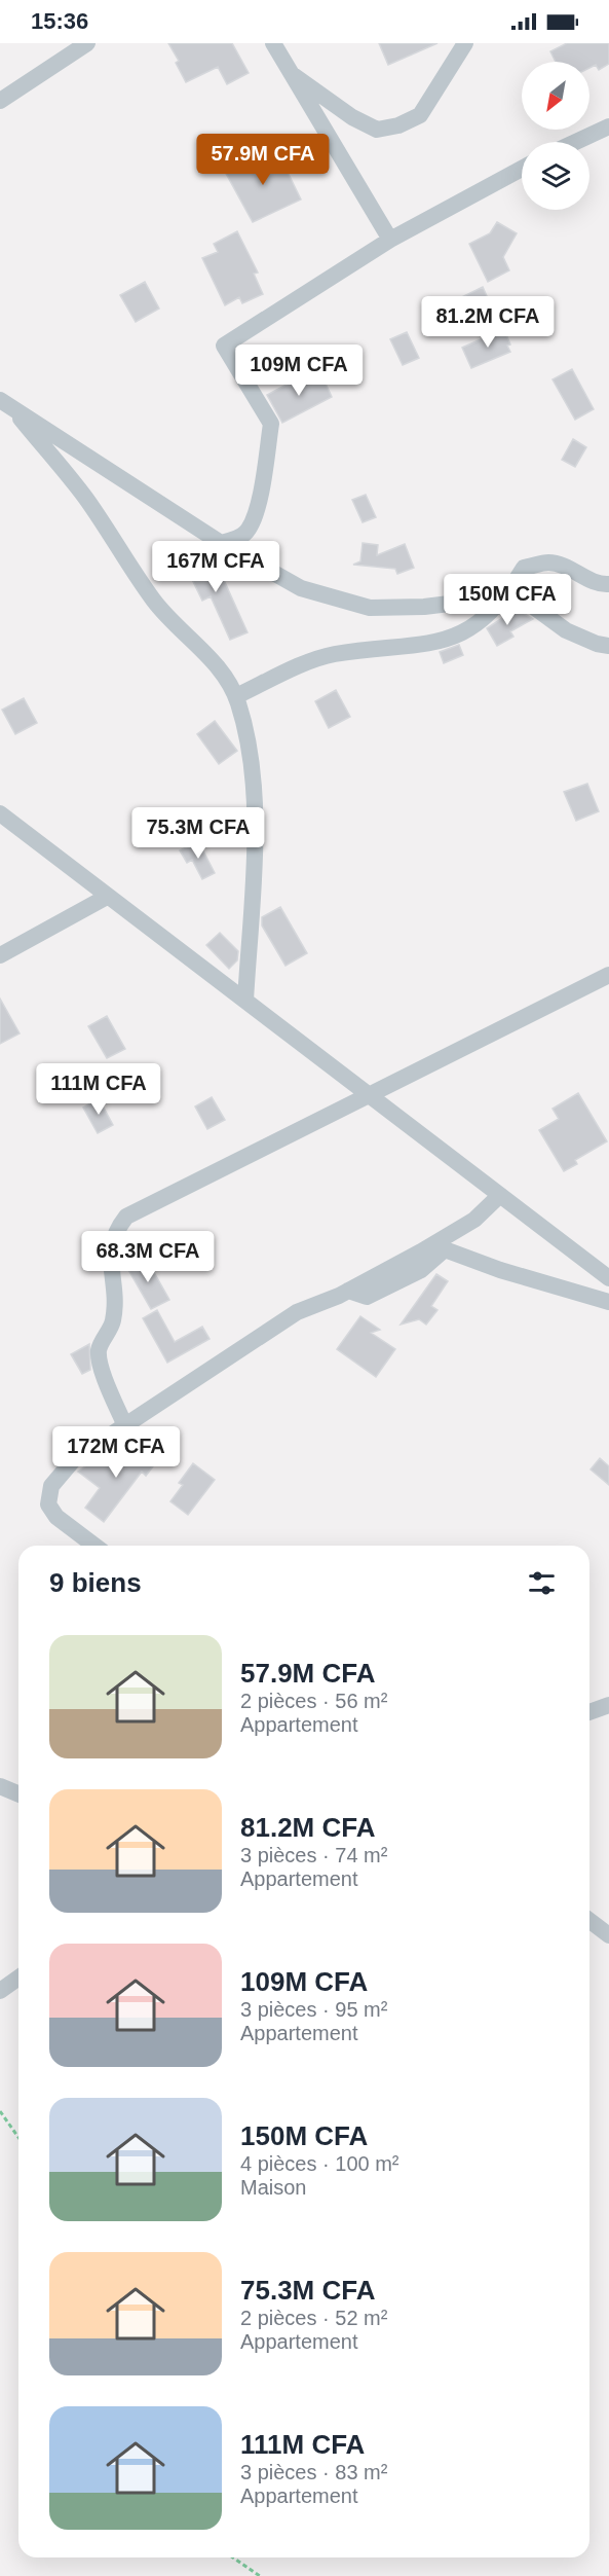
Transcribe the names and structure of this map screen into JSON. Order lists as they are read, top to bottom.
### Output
{
  "north": "bottom left",
  "page": {
    "status": "15:36",
    "price": [
      "57.9M CFA",
      "81.2M CFA",
      "109M CFA",
      "167M CFA",
      "150M CFA",
      "75.3M CFA",
      "111M CFA",
      "68.3M CFA",
      "172M CFA"
    ],
    "heading": "9 biens",
    "list": [
      {
        "name": "57.9M CFA",
        "note": "2 pièces · 56 m² · Appartement"
      },
      {
        "name": "81.2M CFA",
        "note": "3 pièces · 74 m² · Appartement"
      },
      {
        "name": "109M CFA",
        "note": "3 pièces · 95 m² · Appartement"
      },
      {
        "name": "150M CFA",
        "note": "4 pièces · 100 m² · Maison"
      },
      {
        "name": "75.3M CFA",
        "note": "2 pièces · 52 m² · Appartement"
      },
      {
        "name": "111M CFA",
        "note": "3 pièces · 83 m² · Appartement"
      }
    ]
  }
}
